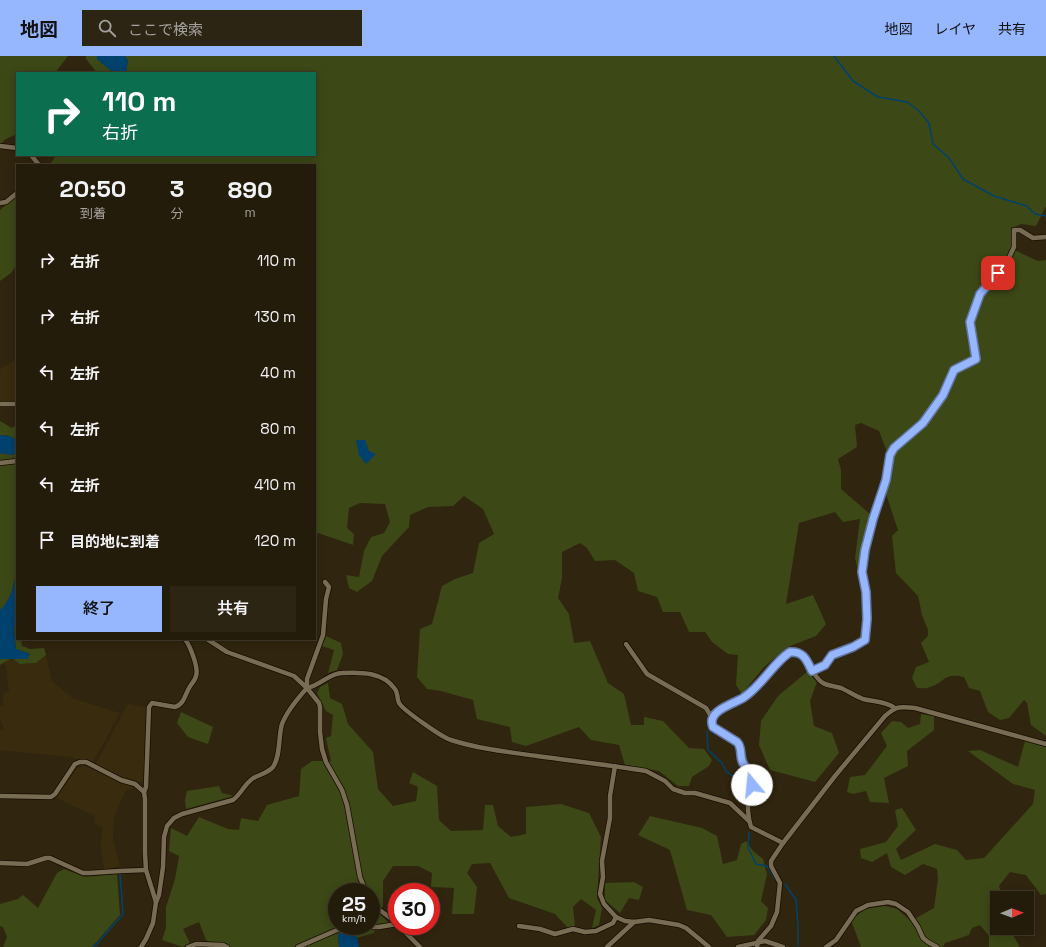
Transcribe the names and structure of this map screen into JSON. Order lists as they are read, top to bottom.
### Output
{
  "north": "right",
  "page": {
    "header": "地図",
    "search": "ここで検索",
    "nav": ["地図", "レイヤ", "共有"],
    "turn": ["110 m", "右折"],
    "eta": [
      "20:50",
      "到着",
      "3",
      "分",
      "890",
      "m"
    ],
    "list": [
      {
        "name": "右折",
        "value": "110 m"
      },
      {
        "name": "右折",
        "value": "130 m"
      },
      {
        "name": "左折",
        "value": "40 m"
      },
      {
        "name": "左折",
        "value": "80 m"
      },
      {
        "name": "左折",
        "value": "410 m"
      },
      {
        "name": "目的地に到着",
        "value": "120 m"
      }
    ],
    "buttons": ["終了", "共有"],
    "speed": "25 km/h",
    "limit": "30"
  }
}
